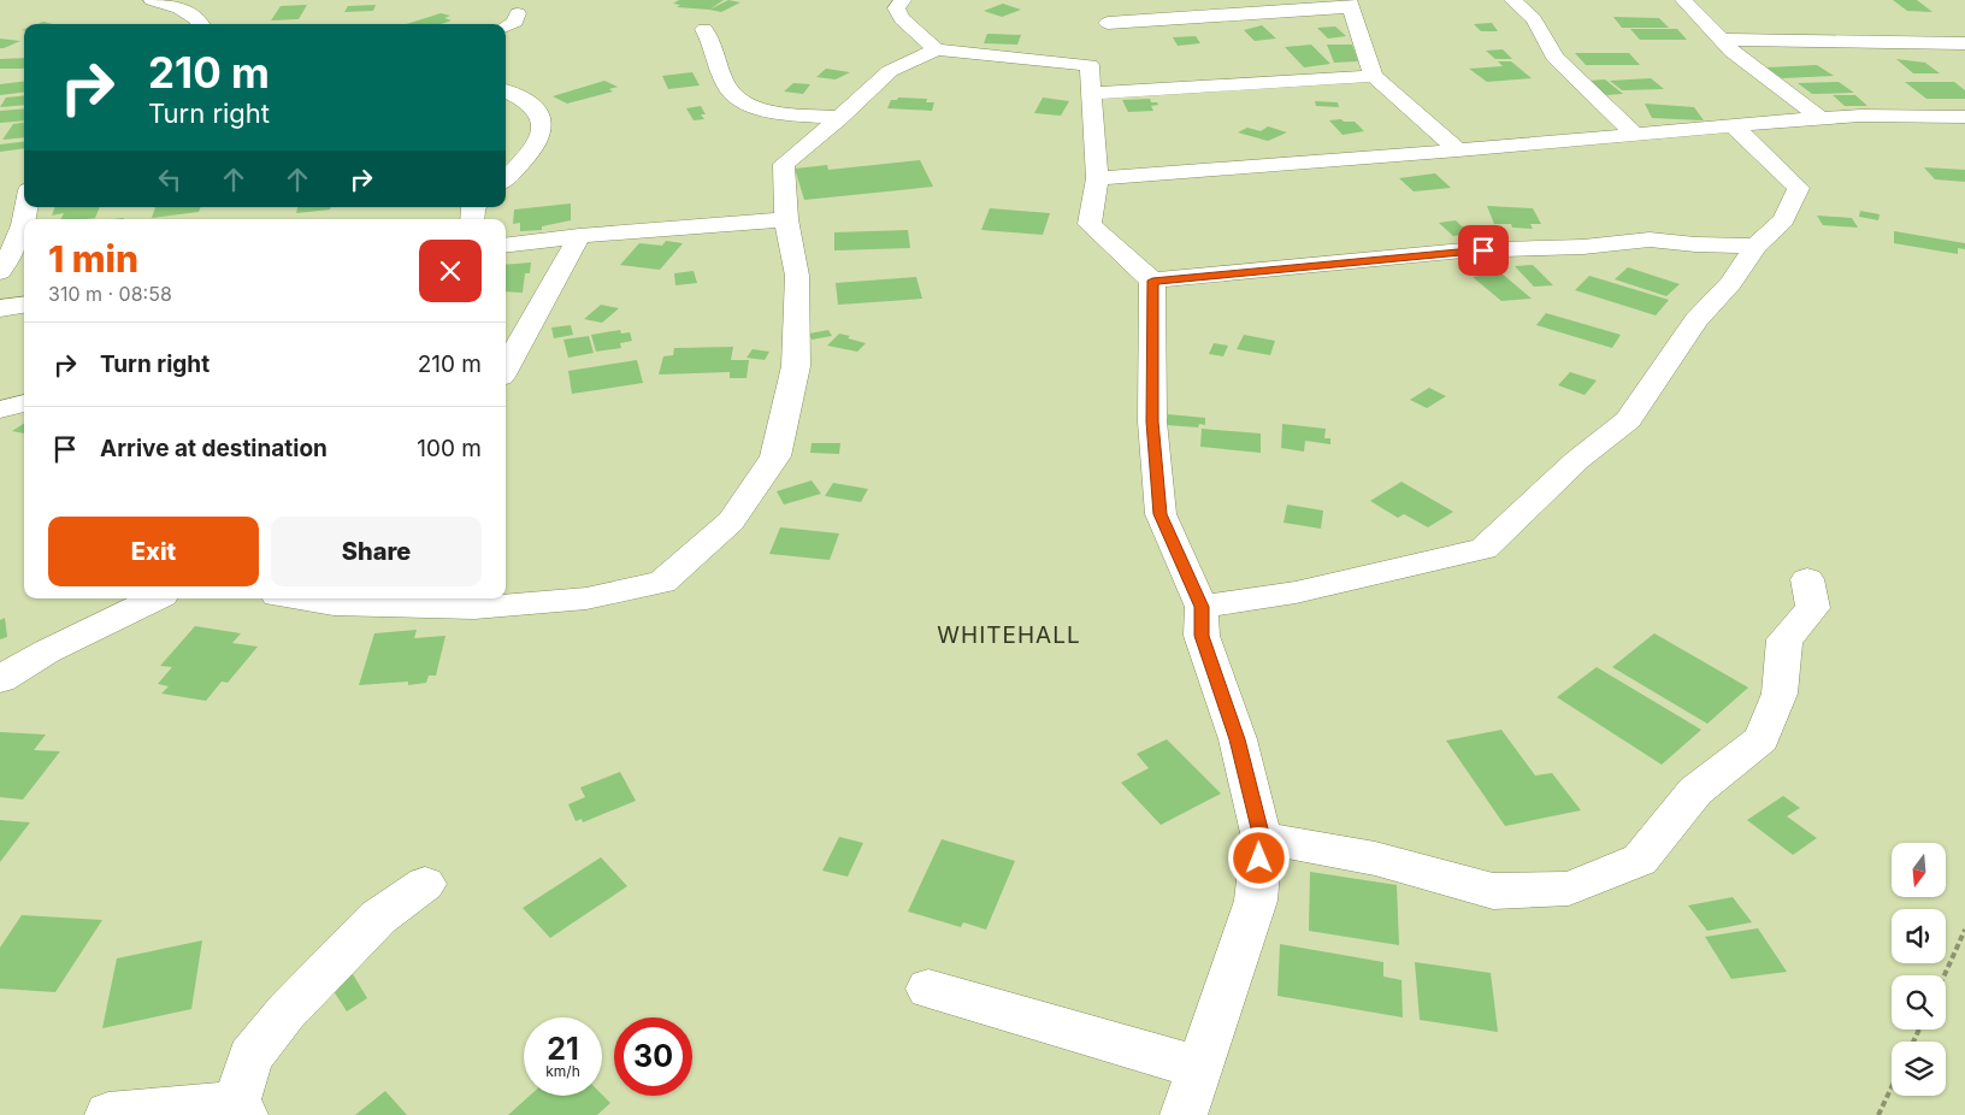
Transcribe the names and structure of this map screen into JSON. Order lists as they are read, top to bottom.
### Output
{
  "districts": ["WHITEHALL"],
  "north": "bottom",
  "page": {
    "turn": ["210 m", "Turn right"],
    "heading": ["1 min", "310 m · 08:58"],
    "list": [
      {
        "name": "Turn right",
        "value": "210 m"
      },
      {
        "name": "Arrive at destination",
        "value": "100 m"
      }
    ],
    "buttons": ["Exit", "Share"],
    "speed": "21 km/h",
    "limit": "30"
  }
}
